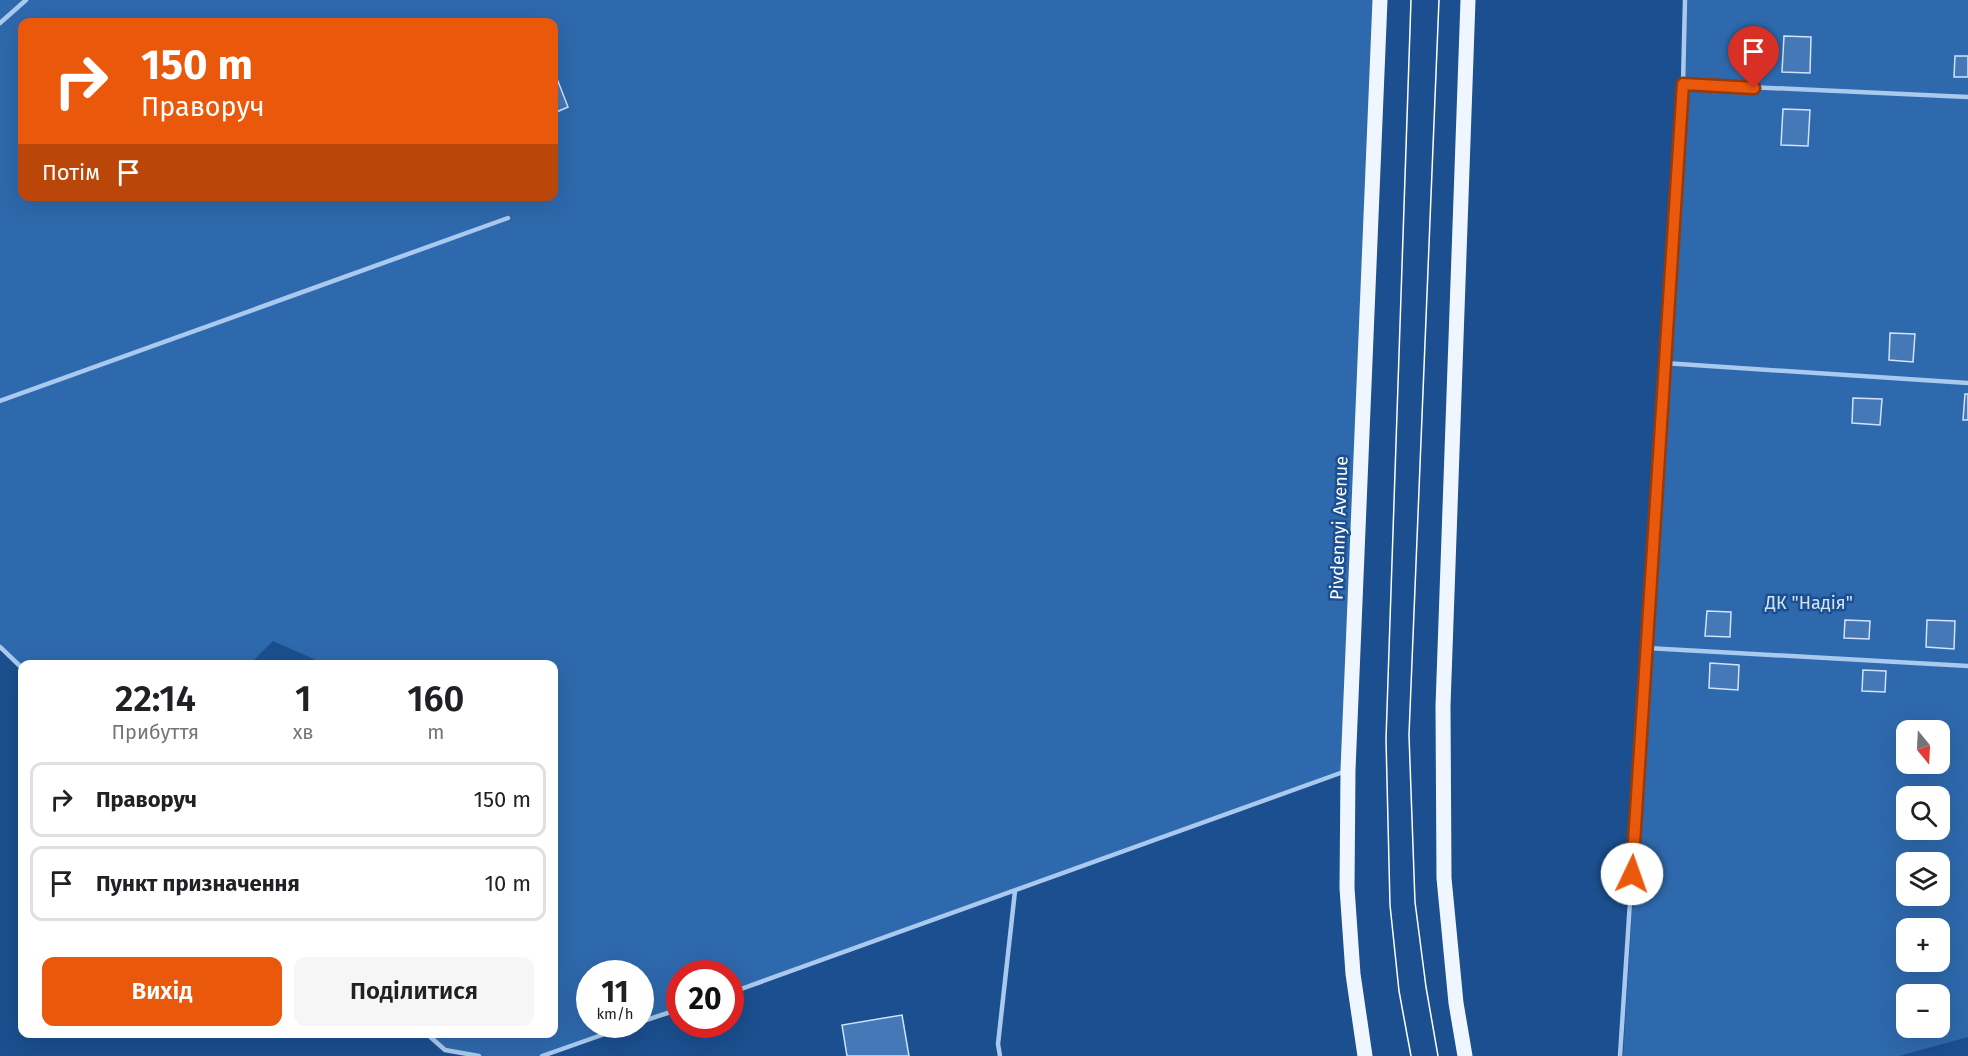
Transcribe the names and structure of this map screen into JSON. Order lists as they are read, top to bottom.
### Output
{
  "streets": {
    "main road": ["Pivdennyi Avenue"]
  },
  "parks": ["ДК \"Надія\""],
  "north": "bottom",
  "page": {
    "turn": ["150 m", "Праворуч"],
    "then": "Потім",
    "eta": [
      "22:14",
      "Прибуття",
      "1",
      "хв",
      "160",
      "m"
    ],
    "map_buttons": ["+", "−"],
    "list": [
      {
        "name": "Праворуч",
        "value": "150 m"
      },
      {
        "name": "Пункт призначення",
        "value": "10 m"
      }
    ],
    "buttons": ["Вихід", "Поділитися"],
    "speed": "11 km/h",
    "limit": "20"
  }
}
